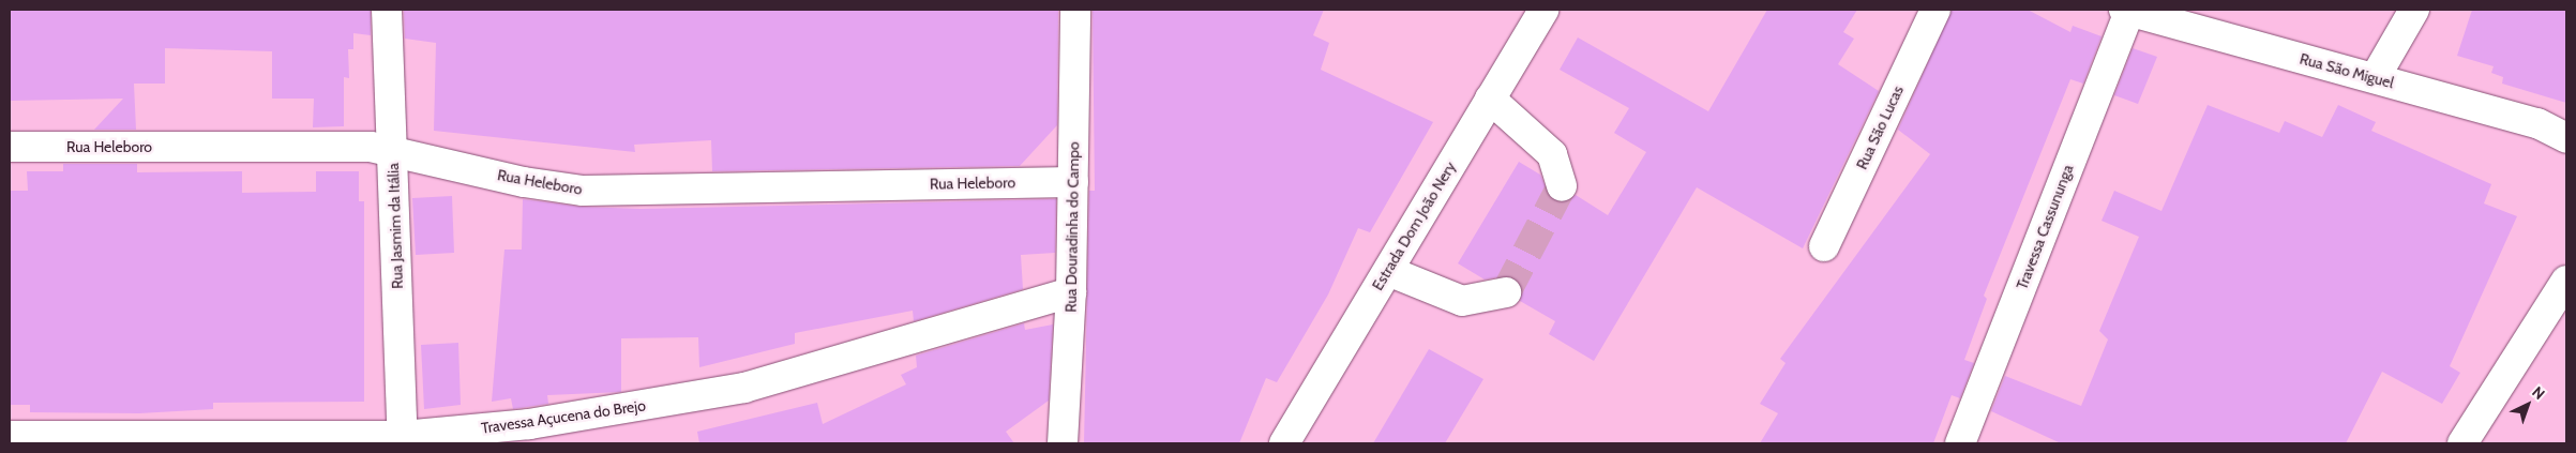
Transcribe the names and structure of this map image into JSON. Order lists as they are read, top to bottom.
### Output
{
  "streets": {
    "street": [
      "Rua São Miguel",
      "Rua São Lucas",
      "Rua Heleboro",
      "Rua Jasmim da Itália",
      "Estrada Dom João Nery",
      "Rua Douradinha do Campo",
      "Travessa Cassununga",
      "Travessa Açucena do Brejo"
    ]
  },
  "crossings": [
    ["Rua São Miguel", "Travessa Cassununga"],
    ["Rua Heleboro", "Rua Jasmim da Itália"],
    ["Rua Heleboro", "Rua Douradinha do Campo"],
    ["Rua Jasmim da Itália", "Travessa Açucena do Brejo"],
    ["Rua Douradinha do Campo", "Travessa Açucena do Brejo"]
  ],
  "north": "top right"
}
